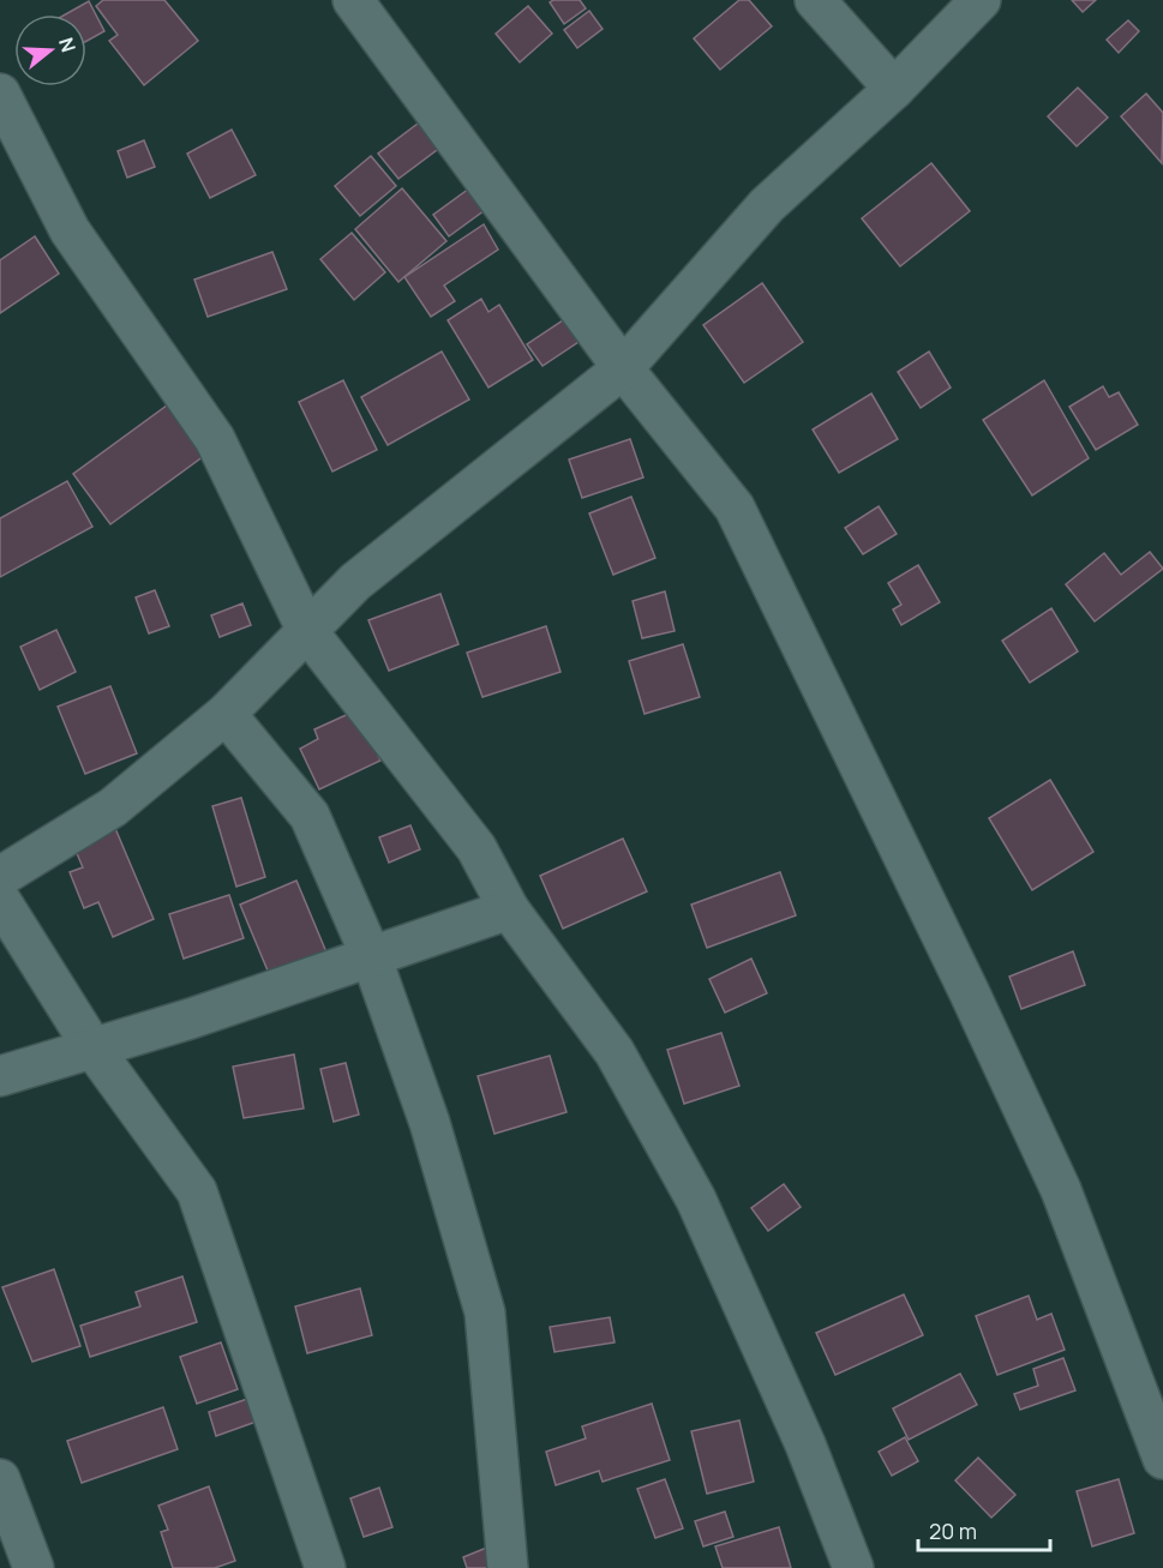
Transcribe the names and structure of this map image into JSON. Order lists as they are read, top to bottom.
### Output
{
  "scale_bar": "20 m",
  "north": "right"
}
